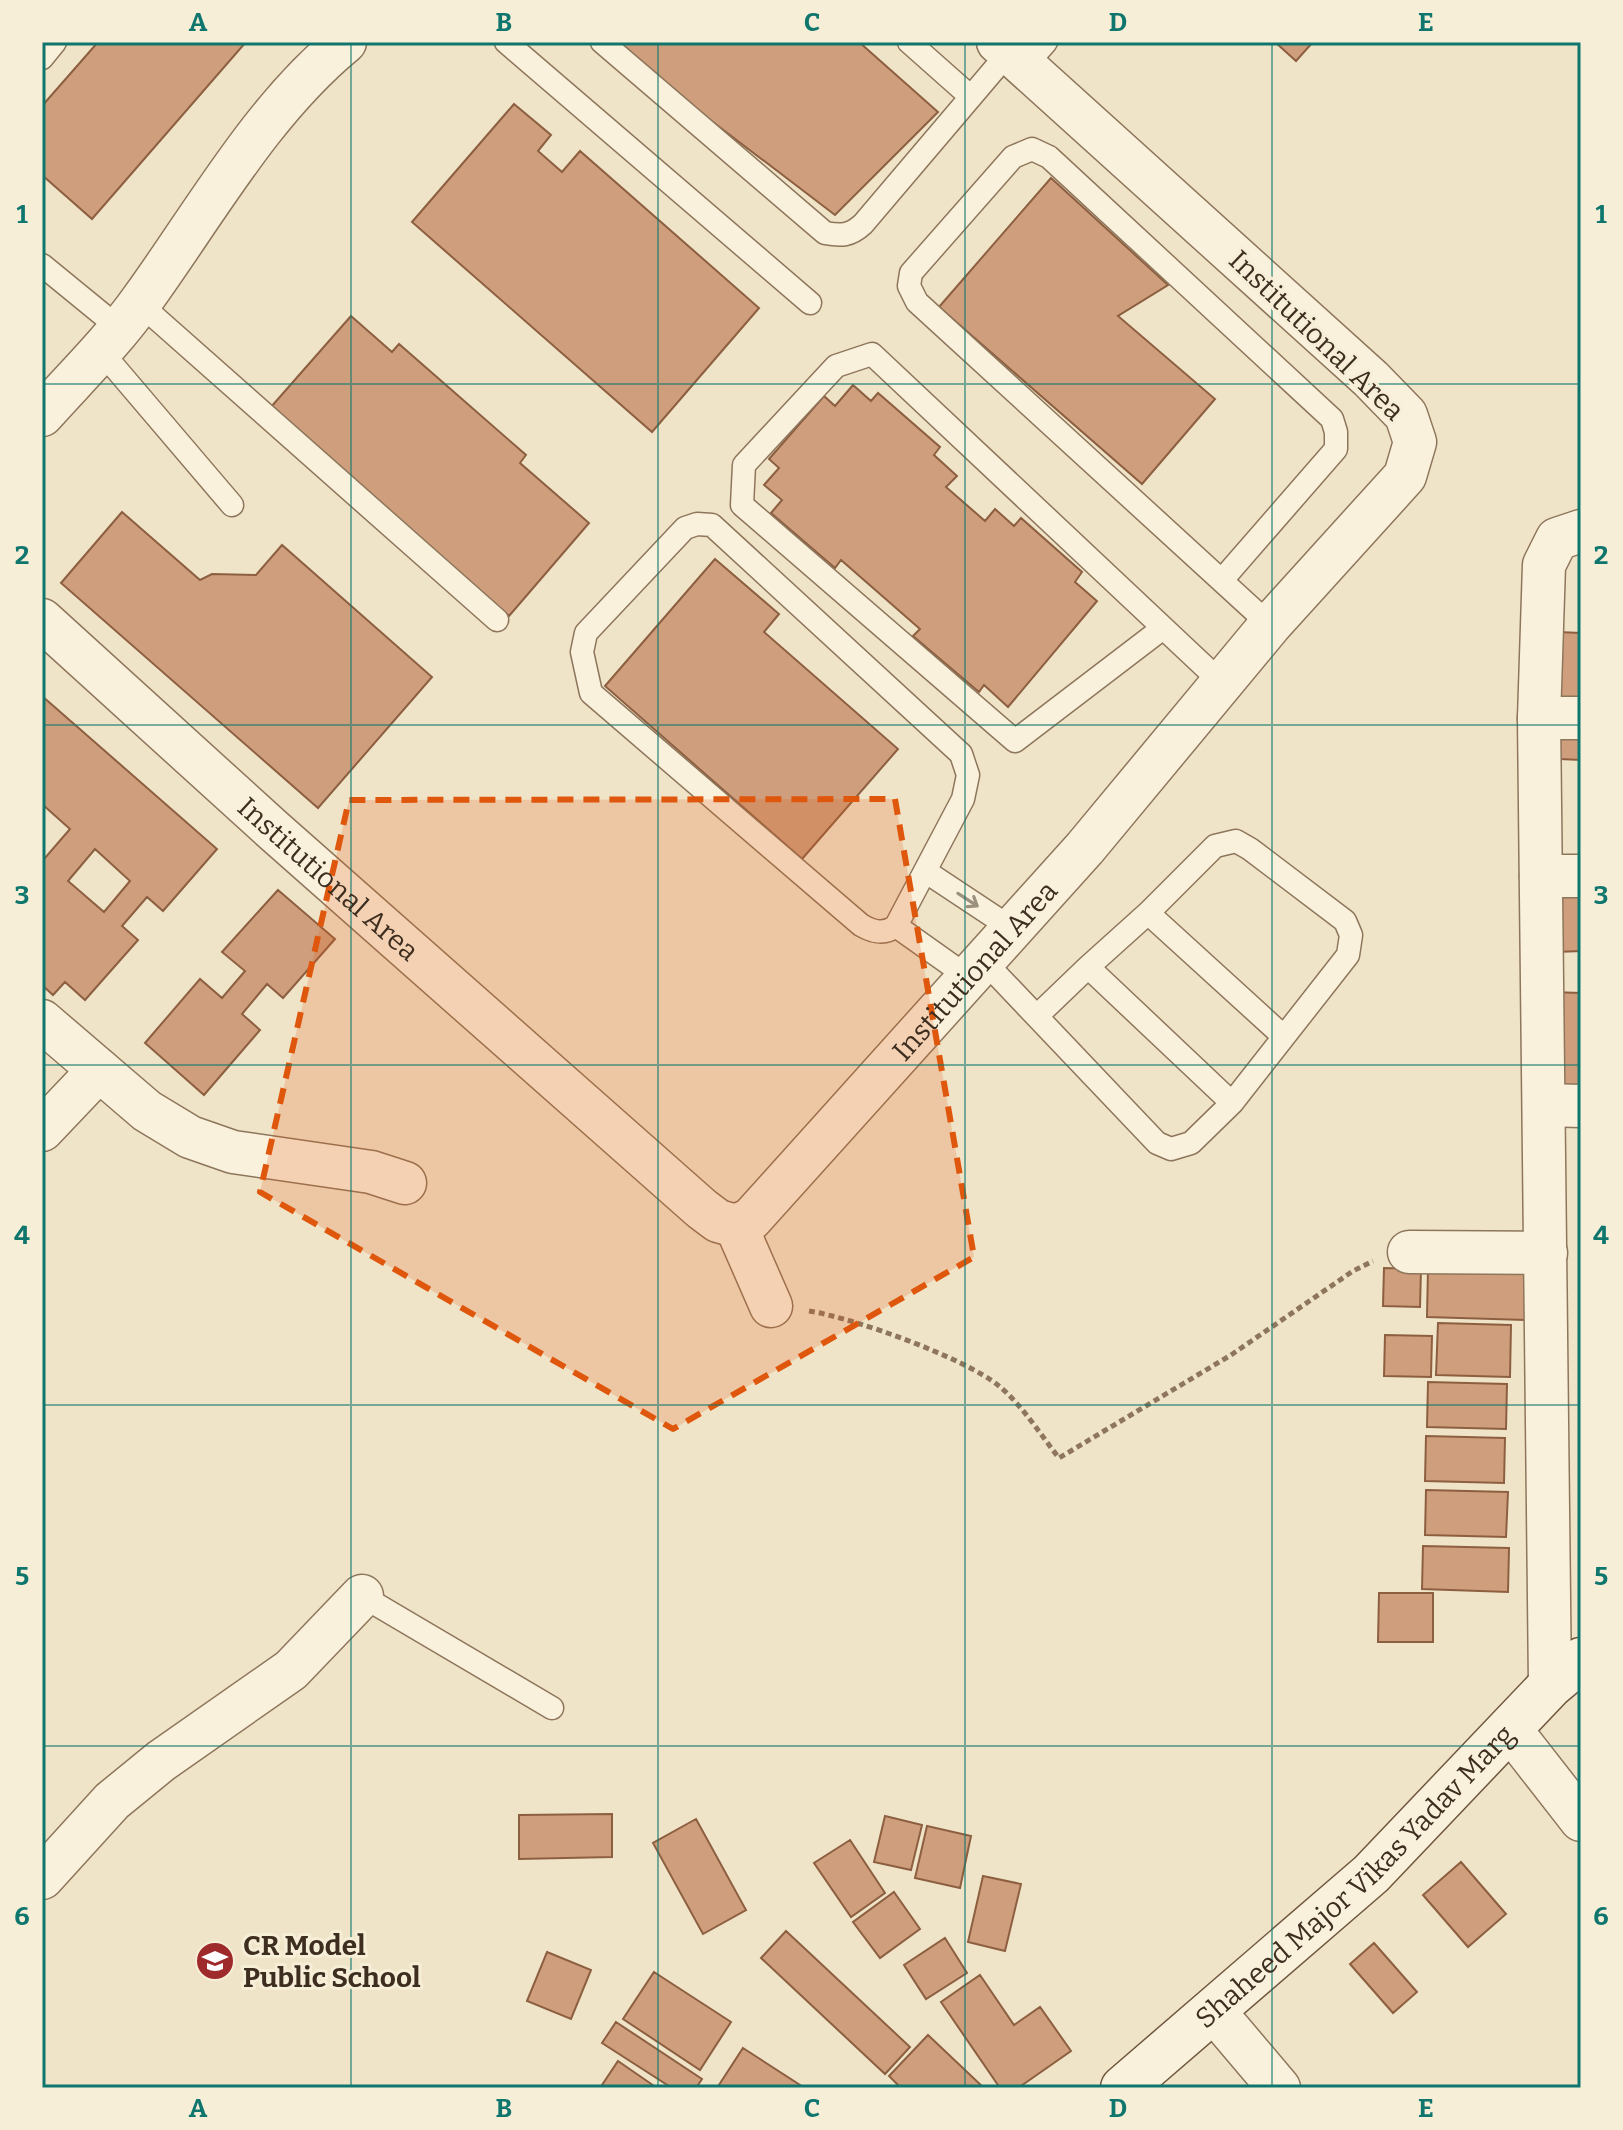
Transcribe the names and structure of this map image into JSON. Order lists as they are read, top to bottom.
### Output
{
  "streets": {
    "street": ["Institutional Area", "Shaheed Major Vikas Yadav Marg"]
  },
  "places": {
    "school or university": ["CR Model Public School"]
  },
  "grid": {
    "columns": [
      "A",
      "B",
      "C",
      "D",
      "E"
    ],
    "rows": [
      "1",
      "2",
      "3",
      "4",
      "5",
      "6"
    ]
  }
}
